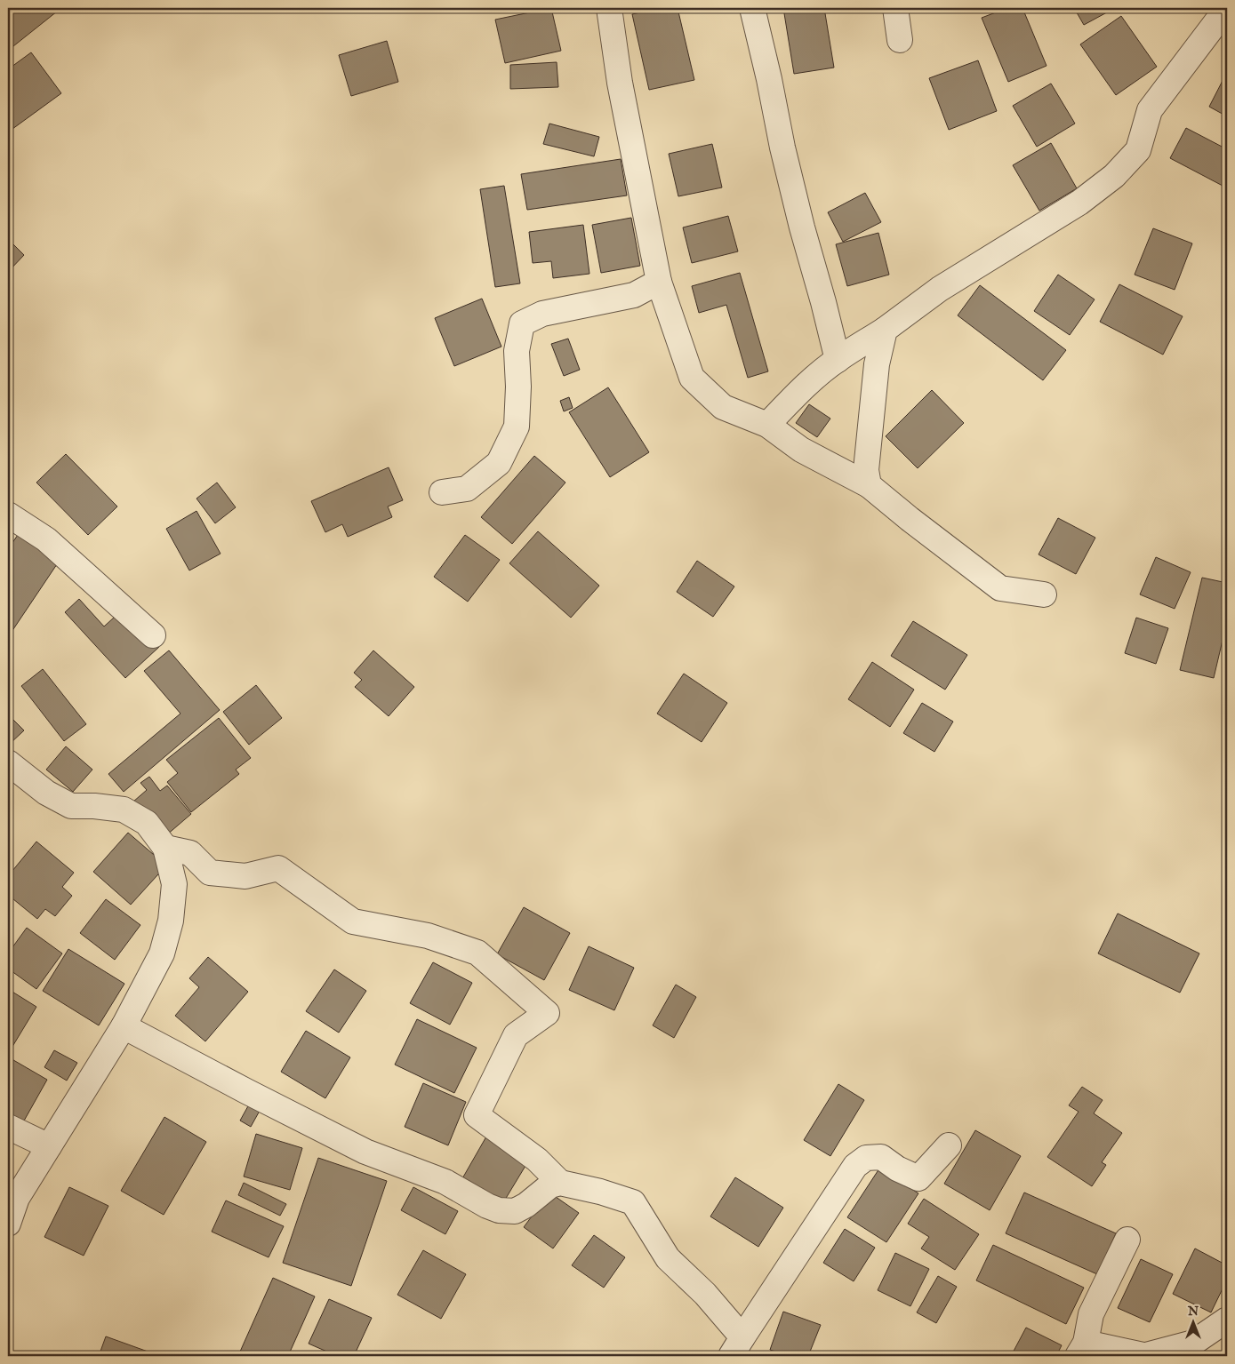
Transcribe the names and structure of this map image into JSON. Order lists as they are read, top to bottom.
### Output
{
  "north": "top"
}
